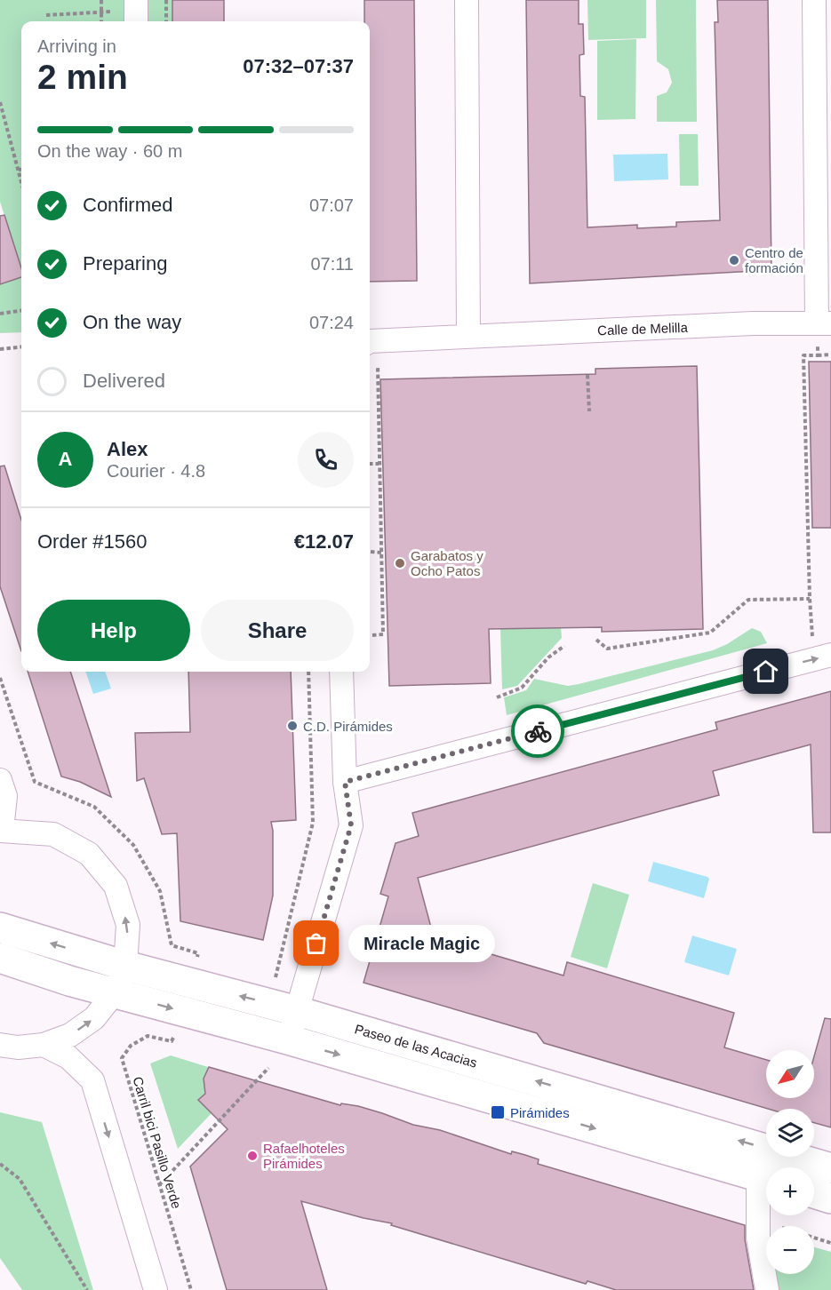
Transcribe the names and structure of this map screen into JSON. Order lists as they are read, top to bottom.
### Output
{
  "streets": {
    "main road": ["Paseo de las Acacias"],
    "street": ["Calle de Melilla"],
    "path": ["Carril bici Pasillo Verde"]
  },
  "places": {
    "other": [
      "Centro de formación",
      "Garabatos y Ocho Patos",
      "C.D. Pirámides",
      "Miracle Magic",
      "Rafaelhoteles Pirámides"
    ],
    "transit": ["Pirámides"]
  },
  "north": "bottom left",
  "page": {
    "heading": ["2 min", "Arriving in", "07:32–07:37"],
    "panel": [
      "Alex",
      "Courier · 4.8",
      "Order #1560",
      "€12.07"
    ],
    "bar": "On the way · 60 m",
    "list": [
      ["Confirmed", "07:07"],
      ["Preparing", "07:11"],
      ["On the way", "07:24"],
      "Delivered"
    ],
    "round": "A",
    "buttons": ["Help", "Share"],
    "bubble": "Miracle Magic",
    "map_buttons": ["+", "−"]
  }
}
